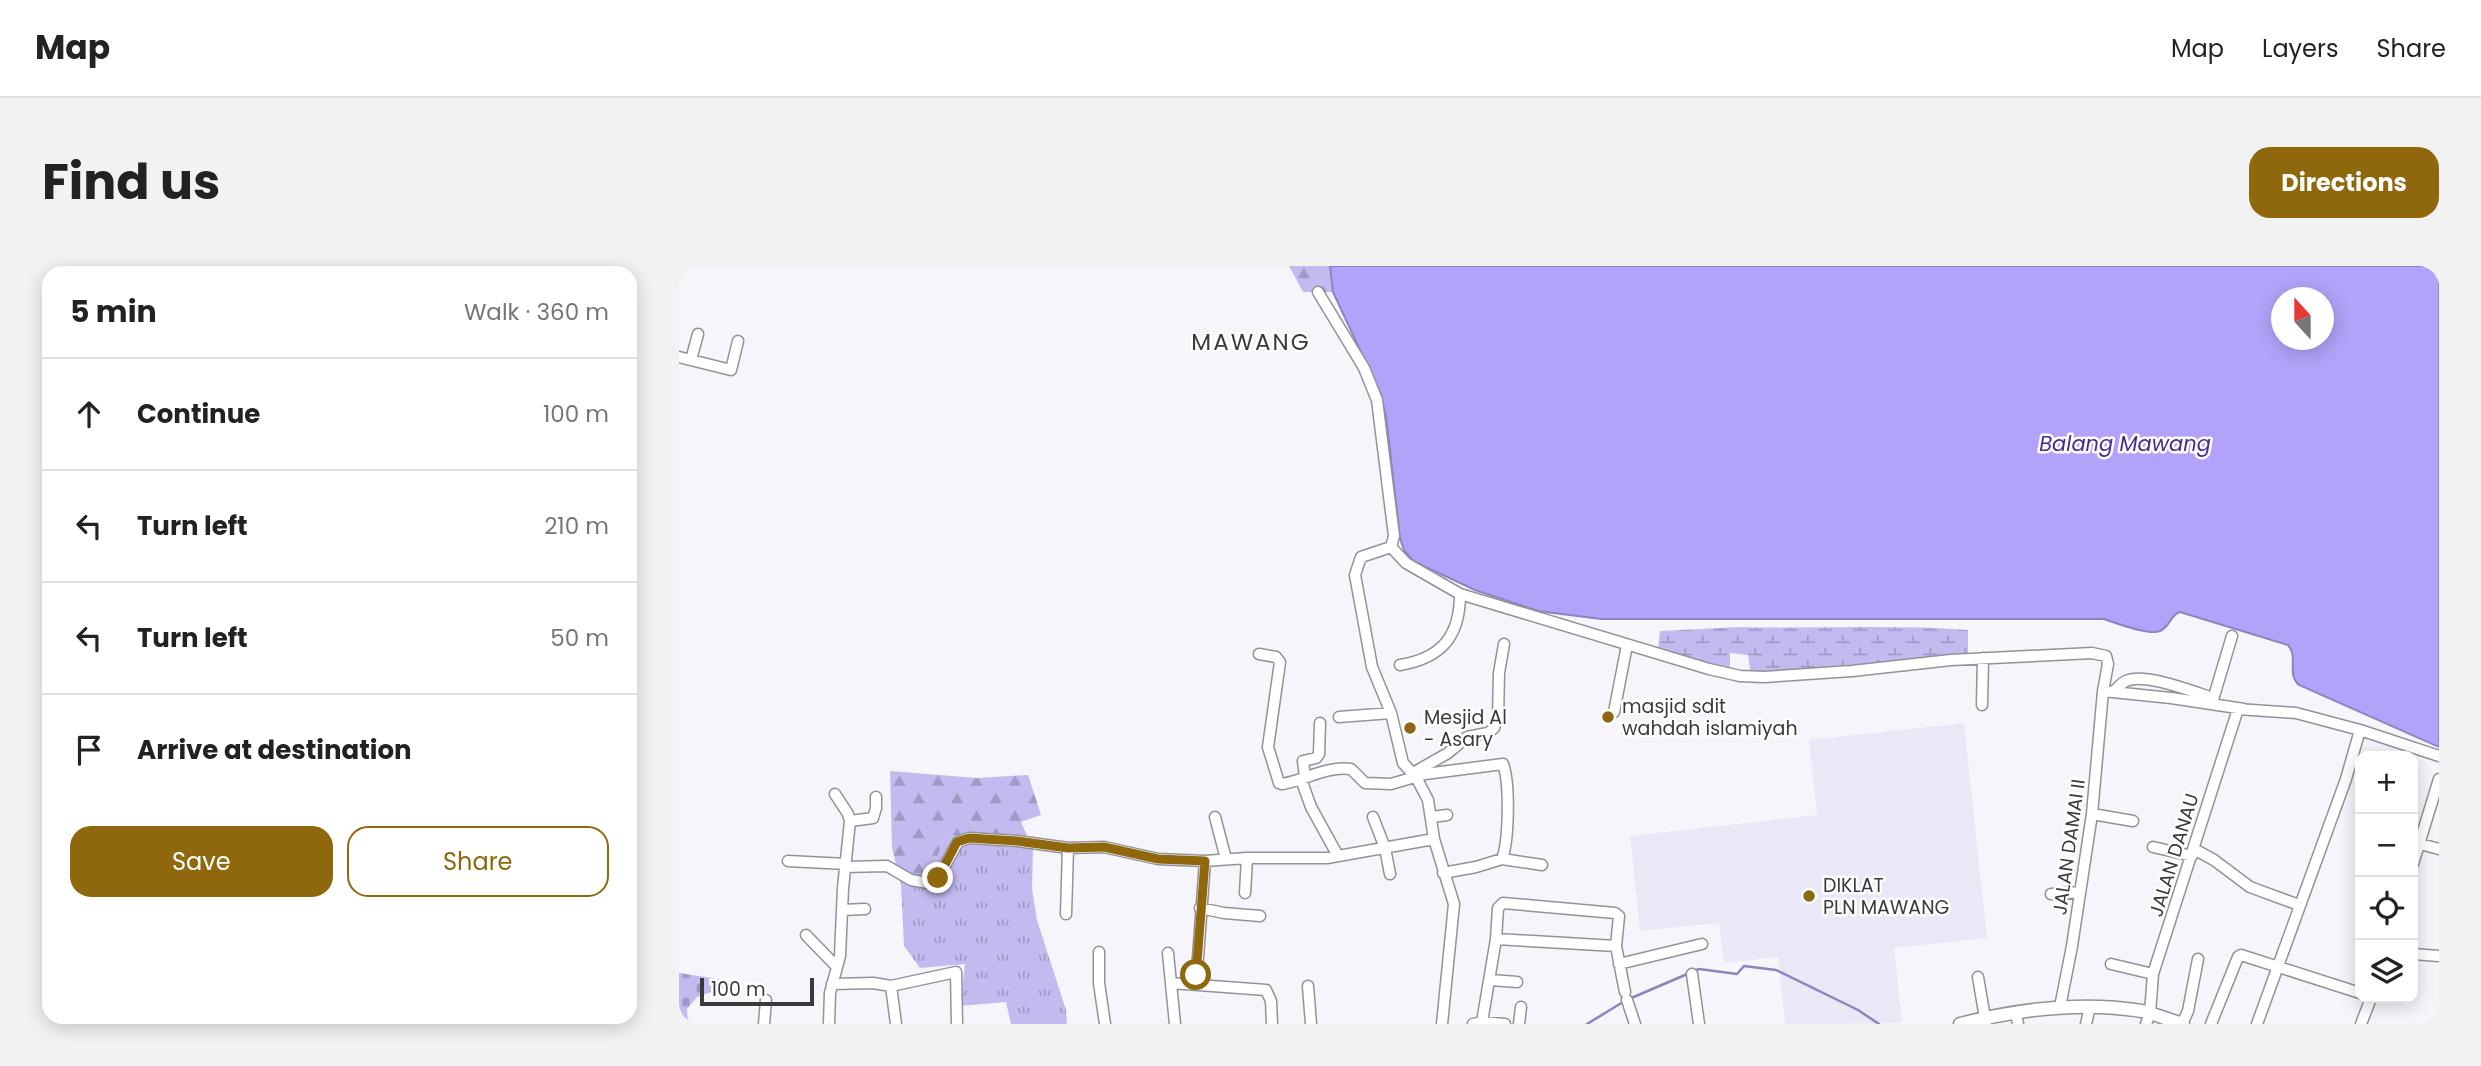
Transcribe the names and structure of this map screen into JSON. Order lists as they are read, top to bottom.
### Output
{
  "streets": {
    "street": ["JALAN DAMAI II", "JALAN DANAU"]
  },
  "districts": ["MAWANG"],
  "water": ["Balang Mawang"],
  "places": ["masjid sdit wahdah islamiyah", "Mesjid Al - Asary", "DIKLAT PLN MAWANG"],
  "scale_bar": "100 m",
  "north": "top",
  "page": {
    "header": "Map",
    "nav": ["Map", "Layers", "Share"],
    "title": "Find us",
    "buttons": [
      "Directions",
      ["Save", "Share"]
    ],
    "heading": ["5 min", "Walk · 360 m"],
    "list": [
      ["Continue", "100 m"],
      ["Turn left", "210 m"],
      ["Turn left", "50 m"],
      "Arrive at destination"
    ],
    "map_buttons": ["+", "−"],
    "scale": "100 m"
  }
}
